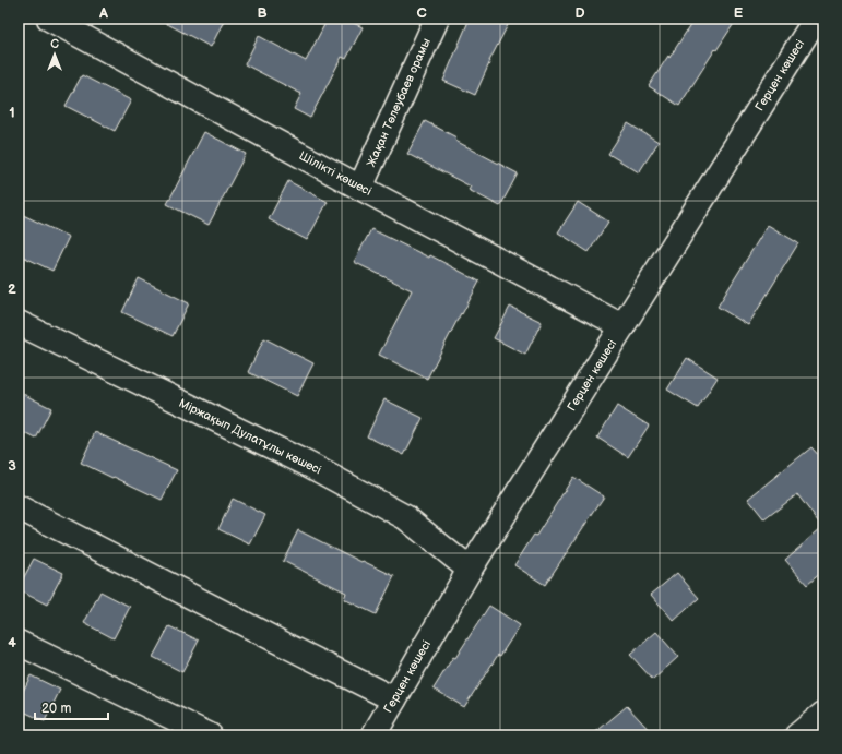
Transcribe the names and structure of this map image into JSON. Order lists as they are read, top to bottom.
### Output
{
  "streets": {
    "street": [
      "Герцен көшесі",
      "Жақан Төлеубаев орамы",
      "Шілікті көшесі",
      "Міржақып Дулатұлы көшесі"
    ]
  },
  "crossings": [
    ["Герцен көшесі", "Шілікті көшесі"],
    ["Герцен көшесі", "Міржақып Дулатұлы көшесі"],
    ["Жақан Төлеубаев орамы", "Шілікті көшесі"]
  ],
  "scale_bar": "20 m",
  "north": "top",
  "grid": {
    "columns": [
      "A",
      "B",
      "C",
      "D",
      "E"
    ],
    "rows": [
      "1",
      "2",
      "3",
      "4"
    ]
  }
}
